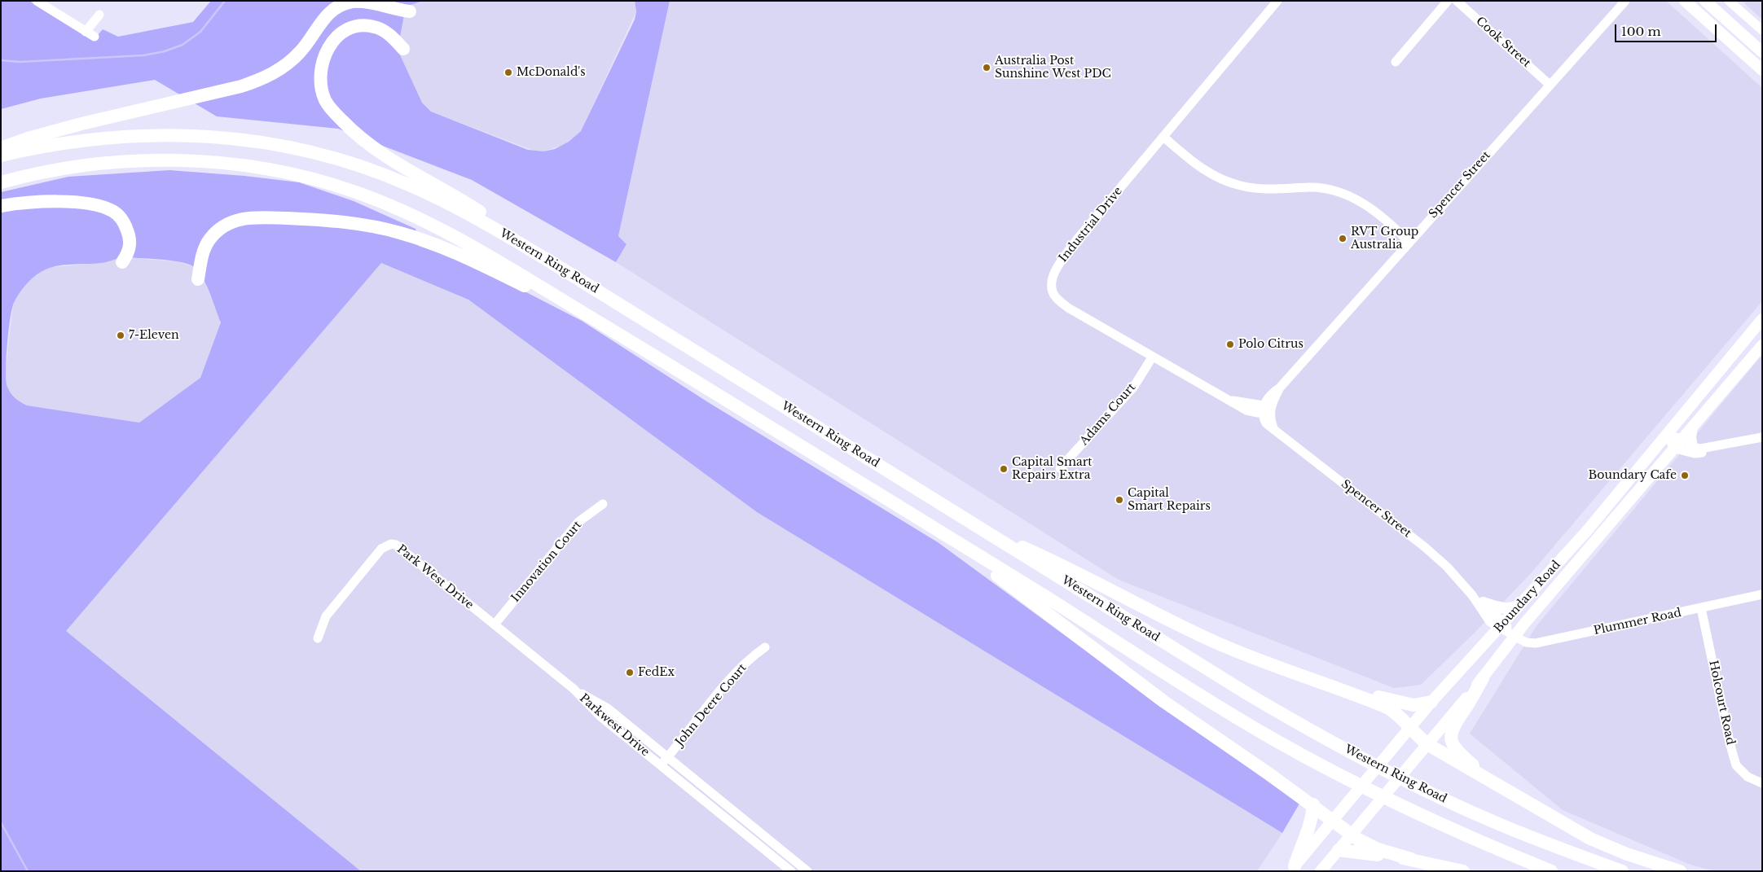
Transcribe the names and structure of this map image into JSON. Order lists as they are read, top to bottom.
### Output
{
  "streets": {
    "highway": ["Western Ring Road"],
    "main road": ["Boundary Road"],
    "street": [
      "Cook Street",
      "Spencer Street",
      "Industrial Drive",
      "Adams Court",
      "Innovation Court",
      "Park West Drive",
      "Plummer Road",
      "Holcourt Road",
      "John Deere Court",
      "Parkwest Drive"
    ]
  },
  "crossings": [
    ["Cook Street", "Spencer Street"],
    ["Spencer Street", "Industrial Drive"],
    ["Spencer Street", "Boundary Road"],
    ["Spencer Street", "Plummer Road"],
    ["Industrial Drive", "Adams Court"],
    ["Innovation Court", "Park West Drive"],
    ["Park West Drive", "Parkwest Drive"],
    ["Boundary Road", "Plummer Road"],
    ["Plummer Road", "Holcourt Road"],
    ["John Deere Court", "Parkwest Drive"]
  ],
  "places": [
    "Australia Post Sunshine West PDC",
    "McDonald's",
    "RVT Group Australia",
    "7-Eleven",
    "Polo Citrus",
    "Capital Smart Repairs Extra",
    "Boundary Cafe",
    "Capital Smart Repairs",
    "FedEx"
  ],
  "scale_bar": "100 m"
}
